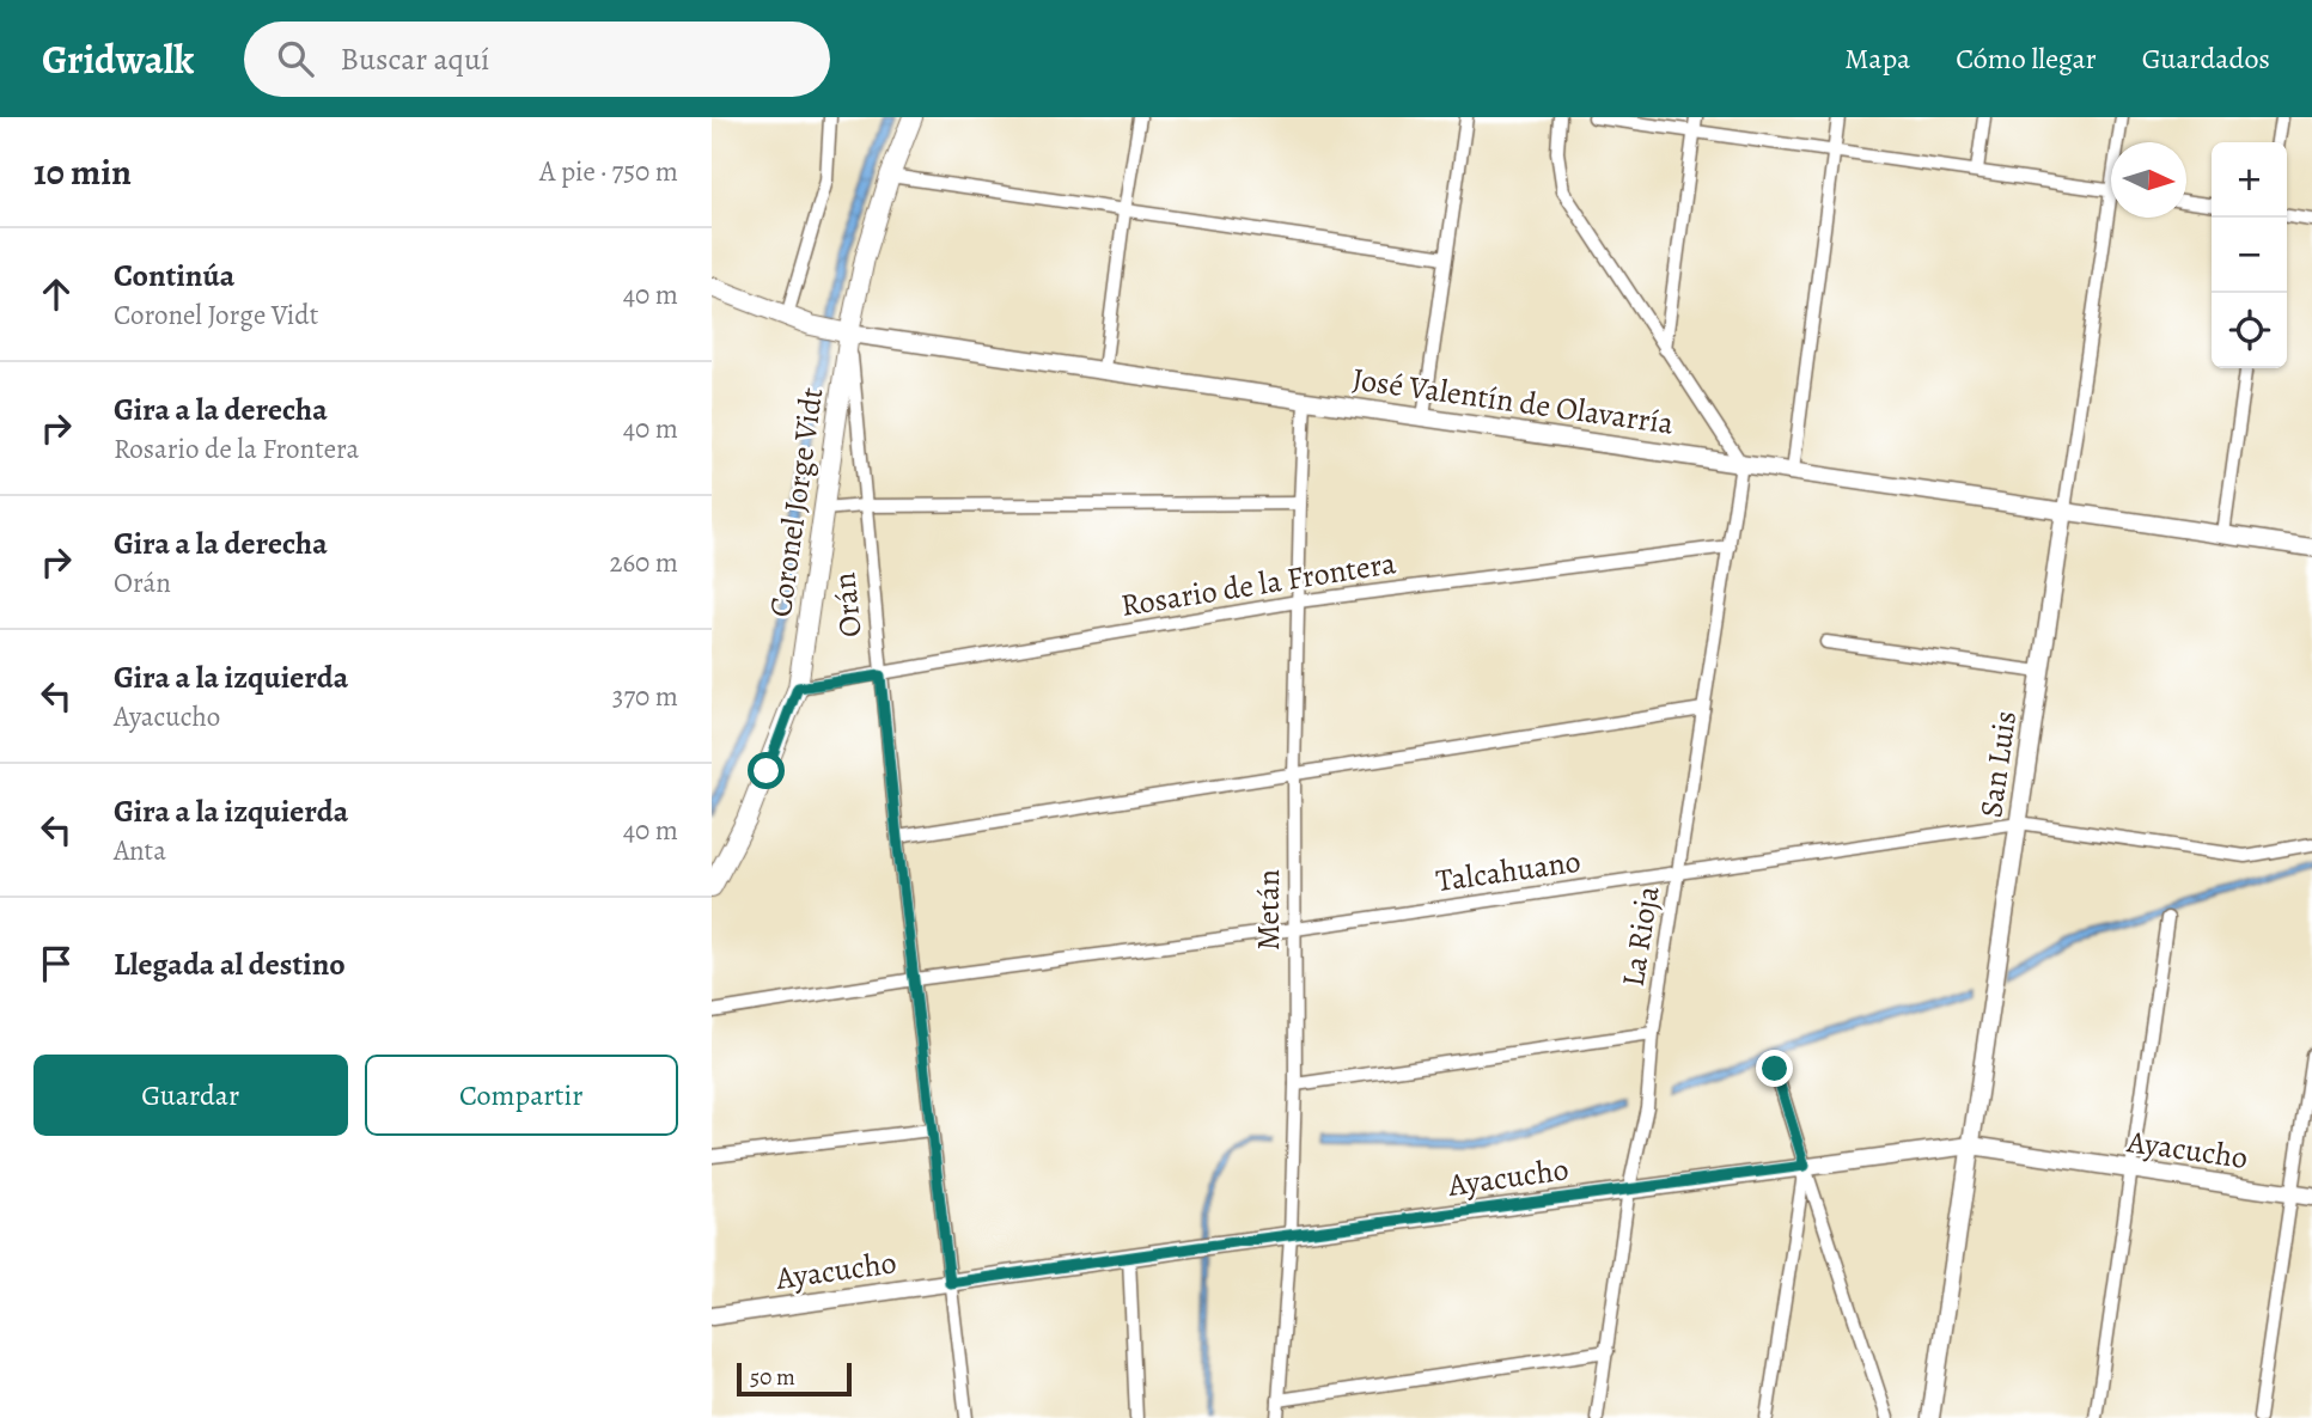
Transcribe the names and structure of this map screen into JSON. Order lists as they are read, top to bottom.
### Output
{
  "streets": {
    "main road": ["José Valentín de Olavarría", "Coronel Jorge Vidt"],
    "street": [
      "Rosario de la Frontera",
      "Orán",
      "San Luis",
      "Talcahuano",
      "Metán",
      "La Rioja",
      "Ayacucho"
    ]
  },
  "crossings": [
    ["José Valentín de Olavarría", "Coronel Jorge Vidt"],
    ["José Valentín de Olavarría", "Orán"],
    ["José Valentín de Olavarría", "San Luis"],
    ["José Valentín de Olavarría", "Metán"],
    ["José Valentín de Olavarría", "La Rioja"],
    ["Coronel Jorge Vidt", "Rosario de la Frontera"],
    ["Coronel Jorge Vidt", "Orán"],
    ["Rosario de la Frontera", "Orán"],
    ["Rosario de la Frontera", "Metán"],
    ["Rosario de la Frontera", "La Rioja"],
    ["Orán", "Talcahuano"],
    ["Orán", "Ayacucho"],
    ["San Luis", "Talcahuano"],
    ["San Luis", "Ayacucho"],
    ["Talcahuano", "Metán"],
    ["Talcahuano", "La Rioja"],
    ["Metán", "Ayacucho"],
    ["La Rioja", "Ayacucho"]
  ],
  "scale_bar": "50 m",
  "north": "right",
  "page": {
    "header": "Gridwalk",
    "search": "Buscar aquí",
    "nav": ["Mapa", "Cómo llegar", "Guardados"],
    "heading": ["10 min", "A pie · 750 m"],
    "map_buttons": ["+", "−"],
    "list": [
      ["Continúa", "Coronel Jorge Vidt", "40 m"],
      ["Gira a la derecha", "Rosario de la Frontera", "40 m"],
      ["Gira a la derecha", "Orán", "260 m"],
      ["Gira a la izquierda", "Ayacucho", "370 m"],
      ["Gira a la izquierda", "Anta", "40 m"],
      "Llegada al destino"
    ],
    "buttons": ["Guardar", "Compartir"],
    "scale": "50 m"
  }
}
